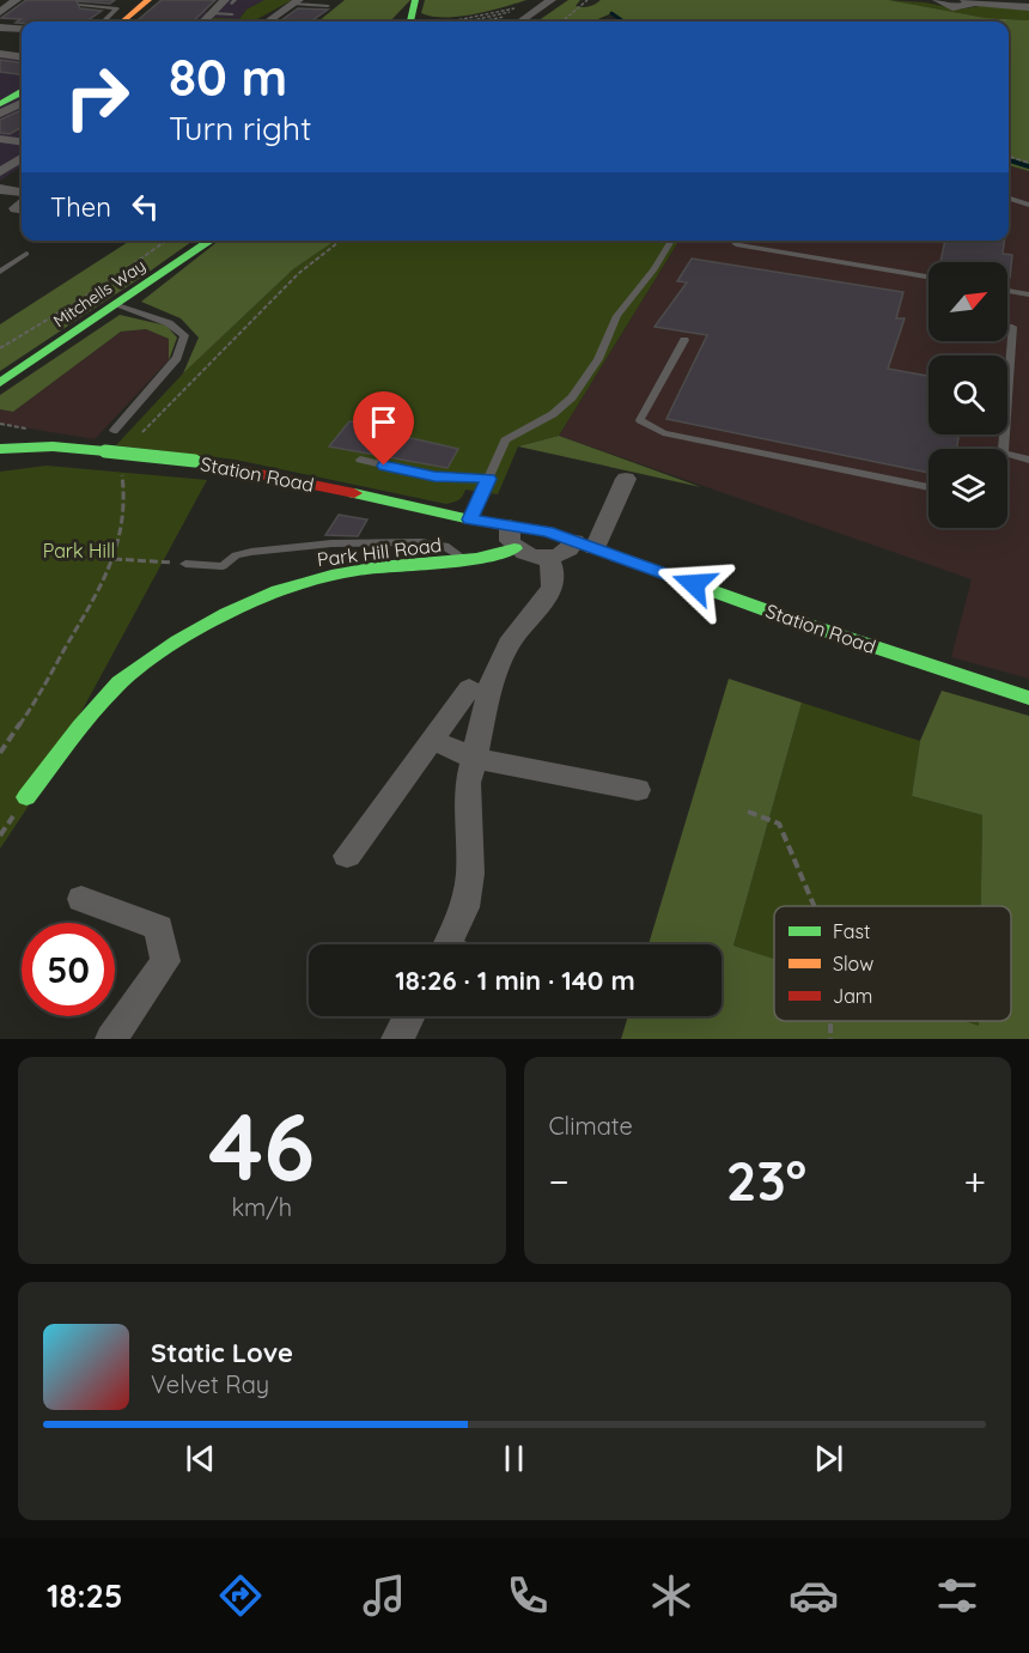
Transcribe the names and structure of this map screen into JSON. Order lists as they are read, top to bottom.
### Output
{
  "streets": {
    "main road": ["Mitchells Way", "Station Road", "Park Hill Road"]
  },
  "parks": ["Park Hill"],
  "legend": ["Fast", "Slow", "Jam"],
  "north": "top right",
  "page": {
    "turn": ["80 m", "Turn right"],
    "then": "Then",
    "limit": "50",
    "trip": "18:26 · 1 min · 140 m",
    "tile": [
      ["46", "km/h"],
      "Climate"
    ],
    "heat": ["−", "23°", "+"],
    "song": ["Static Love", "Velvet Ray"],
    "tabs": "18:25"
  }
}
